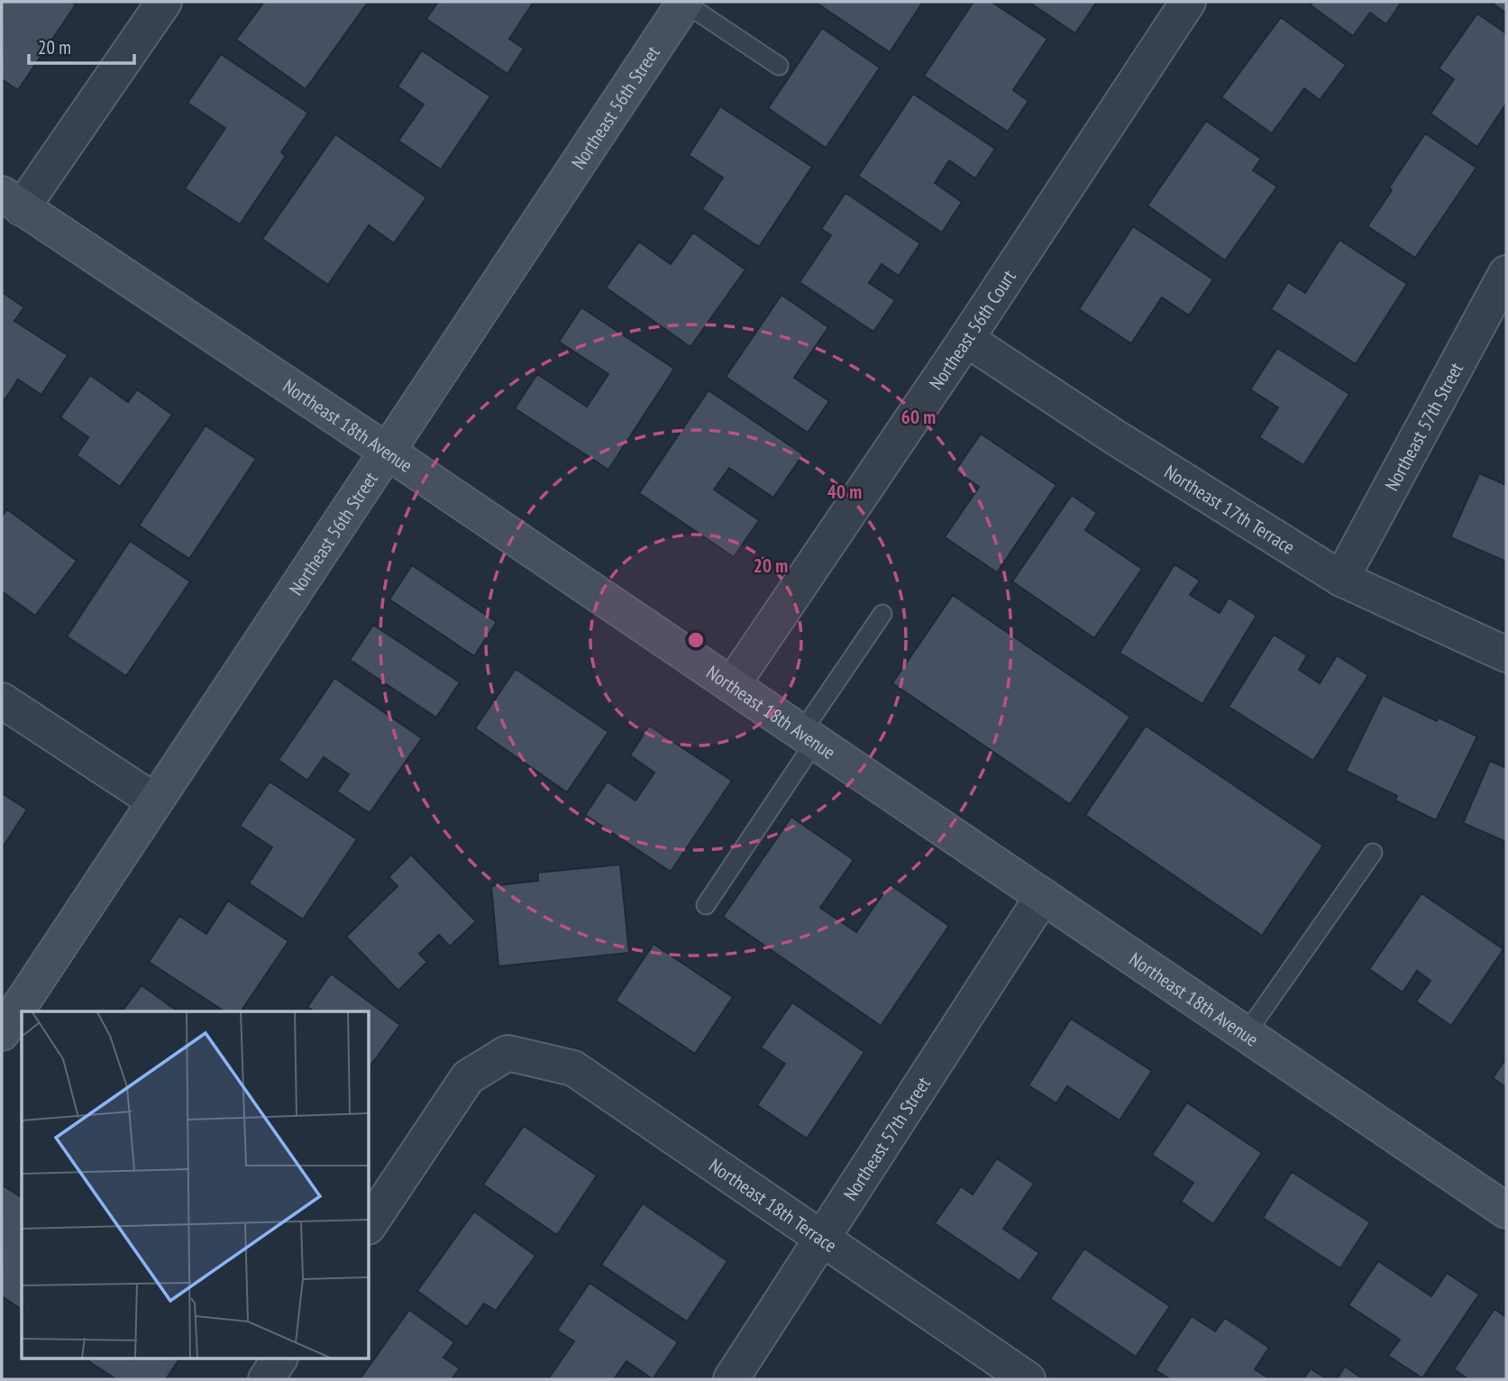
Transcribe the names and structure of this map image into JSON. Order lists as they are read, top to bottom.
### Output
{
  "streets": {
    "street": [
      "Northeast 56th Street",
      "Northeast 56th Court",
      "Northeast 18th Avenue",
      "Northeast 57th Street",
      "Northeast 17th Terrace",
      "Northeast 18th Terrace"
    ]
  },
  "crossings": [
    ["Northeast 56th Street", "Northeast 18th Avenue"],
    ["Northeast 56th Court", "Northeast 18th Avenue"],
    ["Northeast 56th Court", "Northeast 17th Terrace"],
    ["Northeast 18th Avenue", "Northeast 57th Street"],
    ["Northeast 57th Street", "Northeast 17th Terrace"],
    ["Northeast 57th Street", "Northeast 18th Terrace"]
  ],
  "scale_bar": "20 m",
  "rings": ["60 m", "40 m", "20 m"]
}
